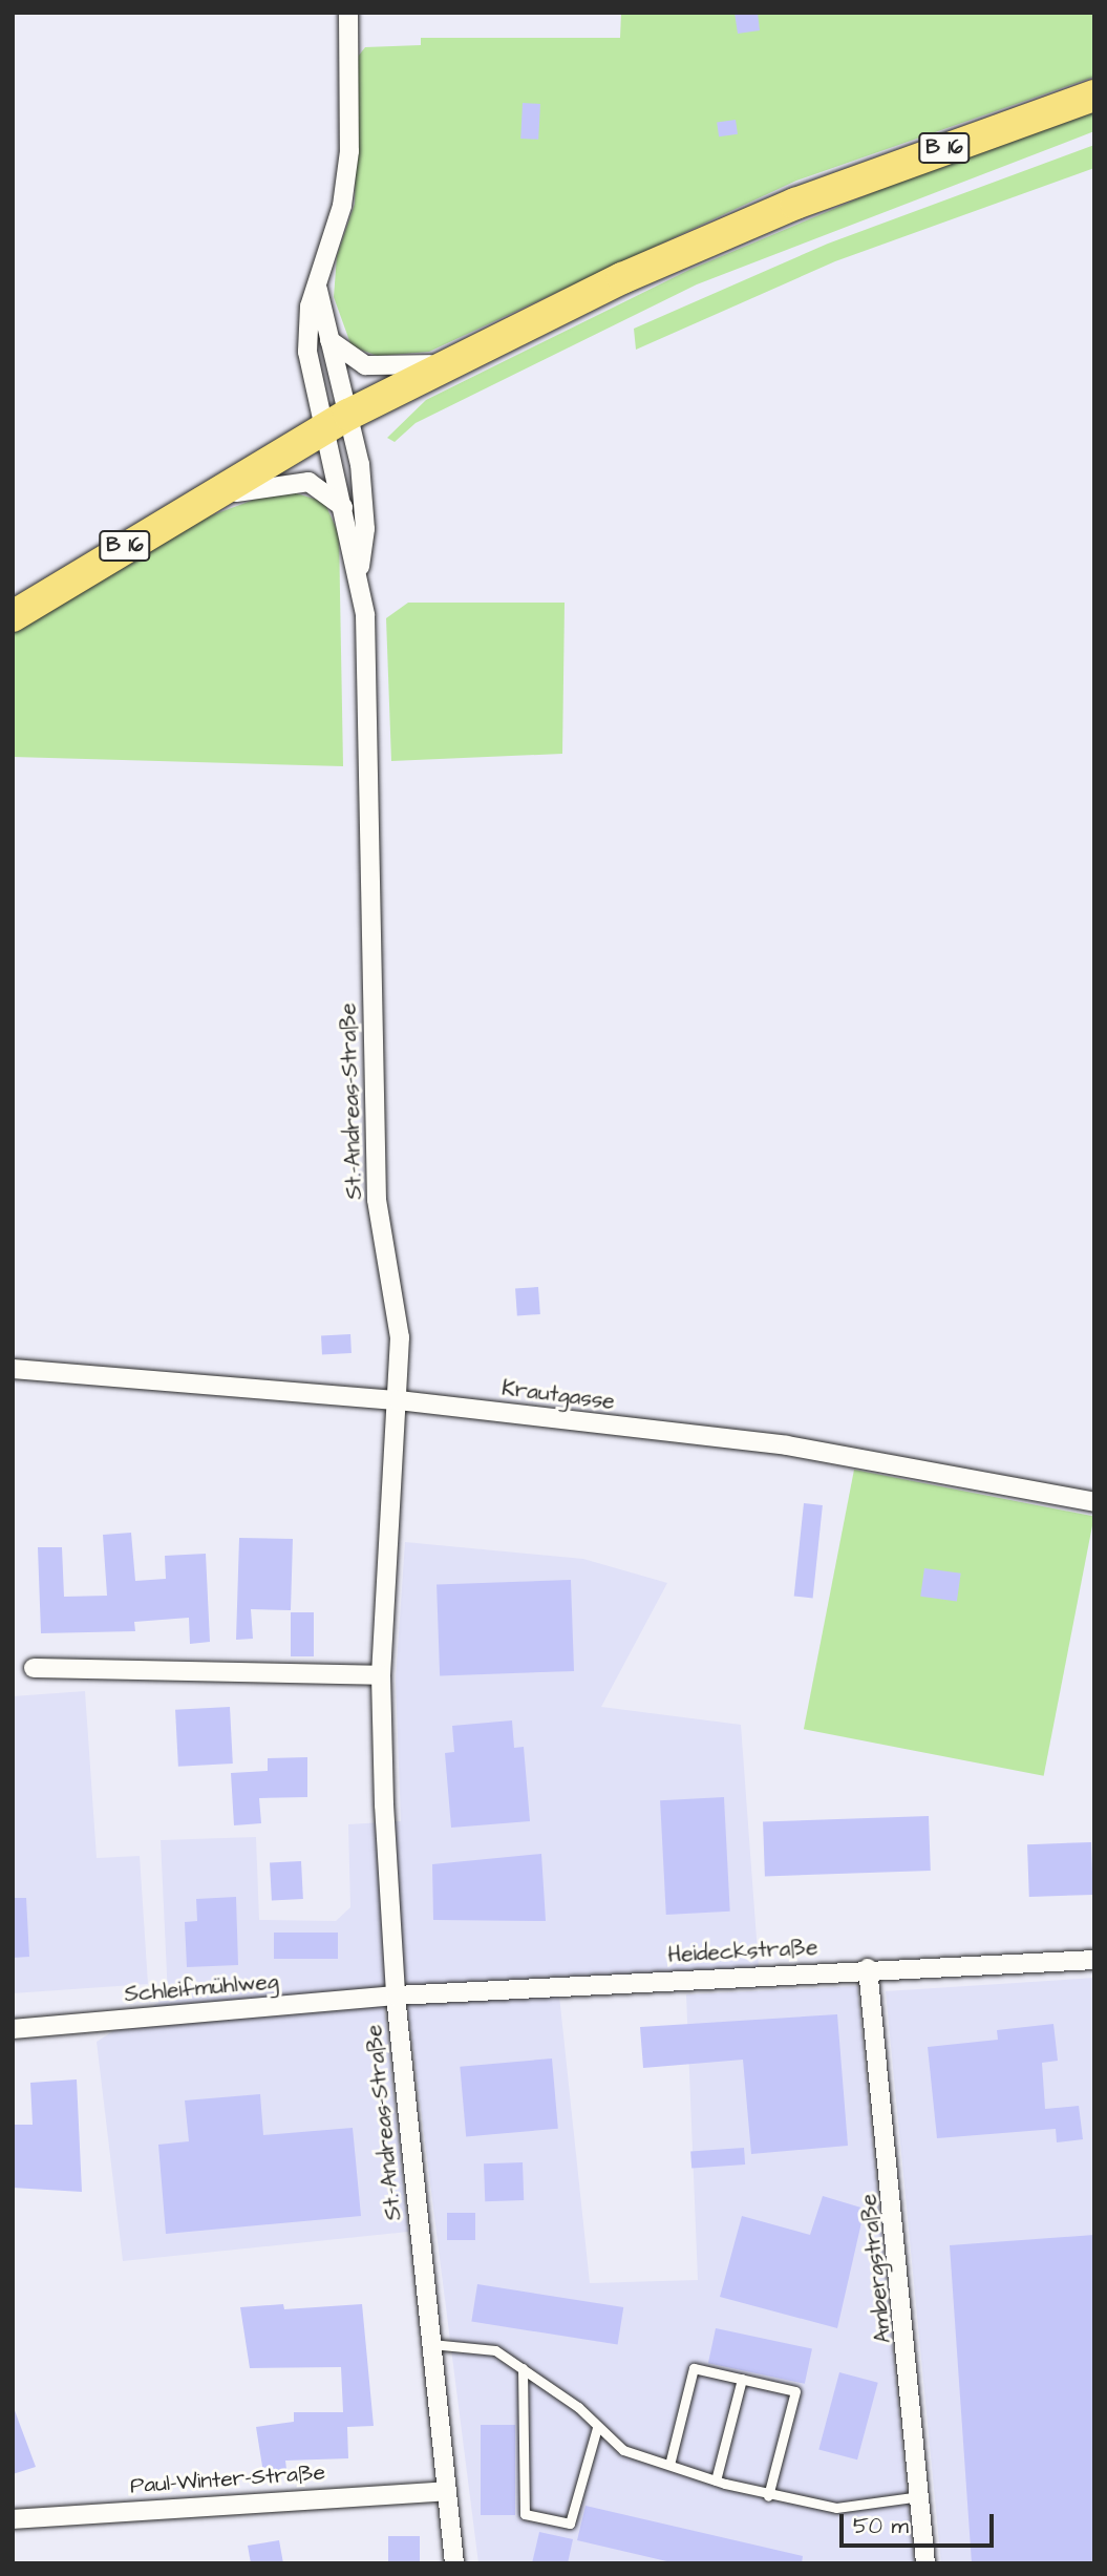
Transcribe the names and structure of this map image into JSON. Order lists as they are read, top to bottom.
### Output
{
  "streets": {
    "main road": ["B 16"],
    "street": [
      "St.-Andreas-Straße",
      "Krautgasse",
      "Heideckstraße",
      "Schleifmühlweg",
      "Ambergstraße",
      "Paul-Winter-Straße"
    ]
  },
  "crossings": [
    ["St.-Andreas-Straße", "Krautgasse"],
    ["St.-Andreas-Straße", "Heideckstraße"],
    ["St.-Andreas-Straße", "Schleifmühlweg"],
    ["St.-Andreas-Straße", "Paul-Winter-Straße"],
    ["Heideckstraße", "Schleifmühlweg"],
    ["Heideckstraße", "Ambergstraße"]
  ],
  "scale_bar": "50 m"
}
